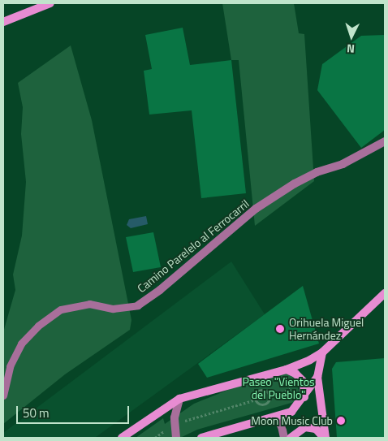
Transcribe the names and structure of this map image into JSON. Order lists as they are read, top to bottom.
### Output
{
  "streets": {
    "street": ["Camino Parelelo al Ferrocarril"]
  },
  "parks": ["Paseo \"Vientos del Pueblo\""],
  "places": ["Orihuela Miguel Hernández", "Moon Music Club"],
  "scale_bar": "50 m",
  "north": "bottom"
}
